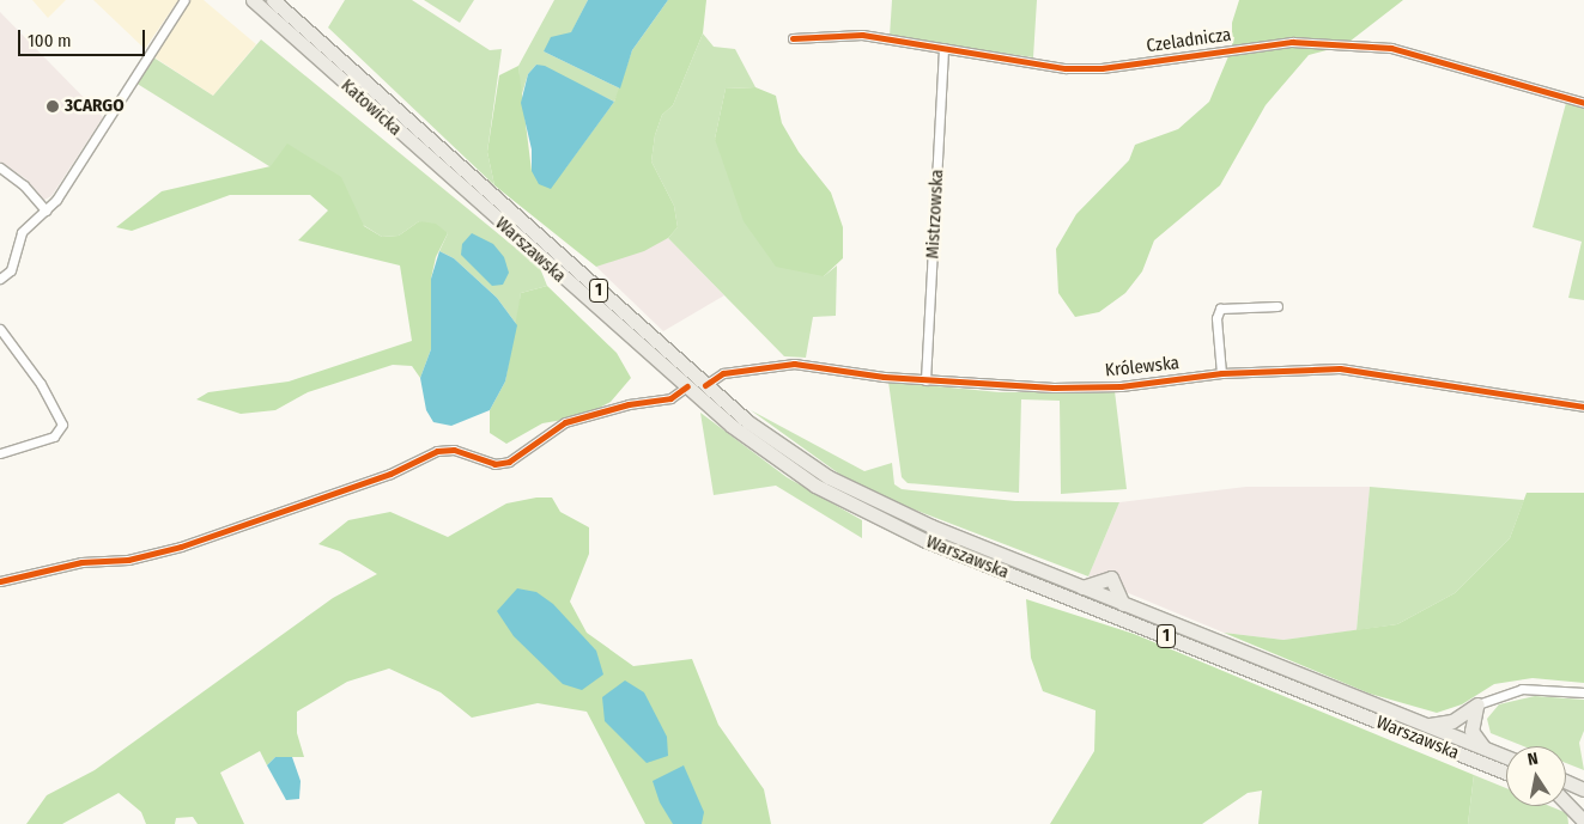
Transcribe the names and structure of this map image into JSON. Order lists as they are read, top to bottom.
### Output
{
  "streets": {
    "main road": ["Katowicka", "Warszawska", "1"],
    "street": ["Czeladnicza", "Mistrzowska", "Królewska"]
  },
  "crossings": [
    ["Czeladnicza", "Mistrzowska"],
    ["Katowicka", "Warszawska"],
    ["Mistrzowska", "Królewska"],
    ["Warszawska", "Królewska"]
  ],
  "places": ["3CARGO"],
  "scale_bar": "100 m",
  "north": "top"
}
